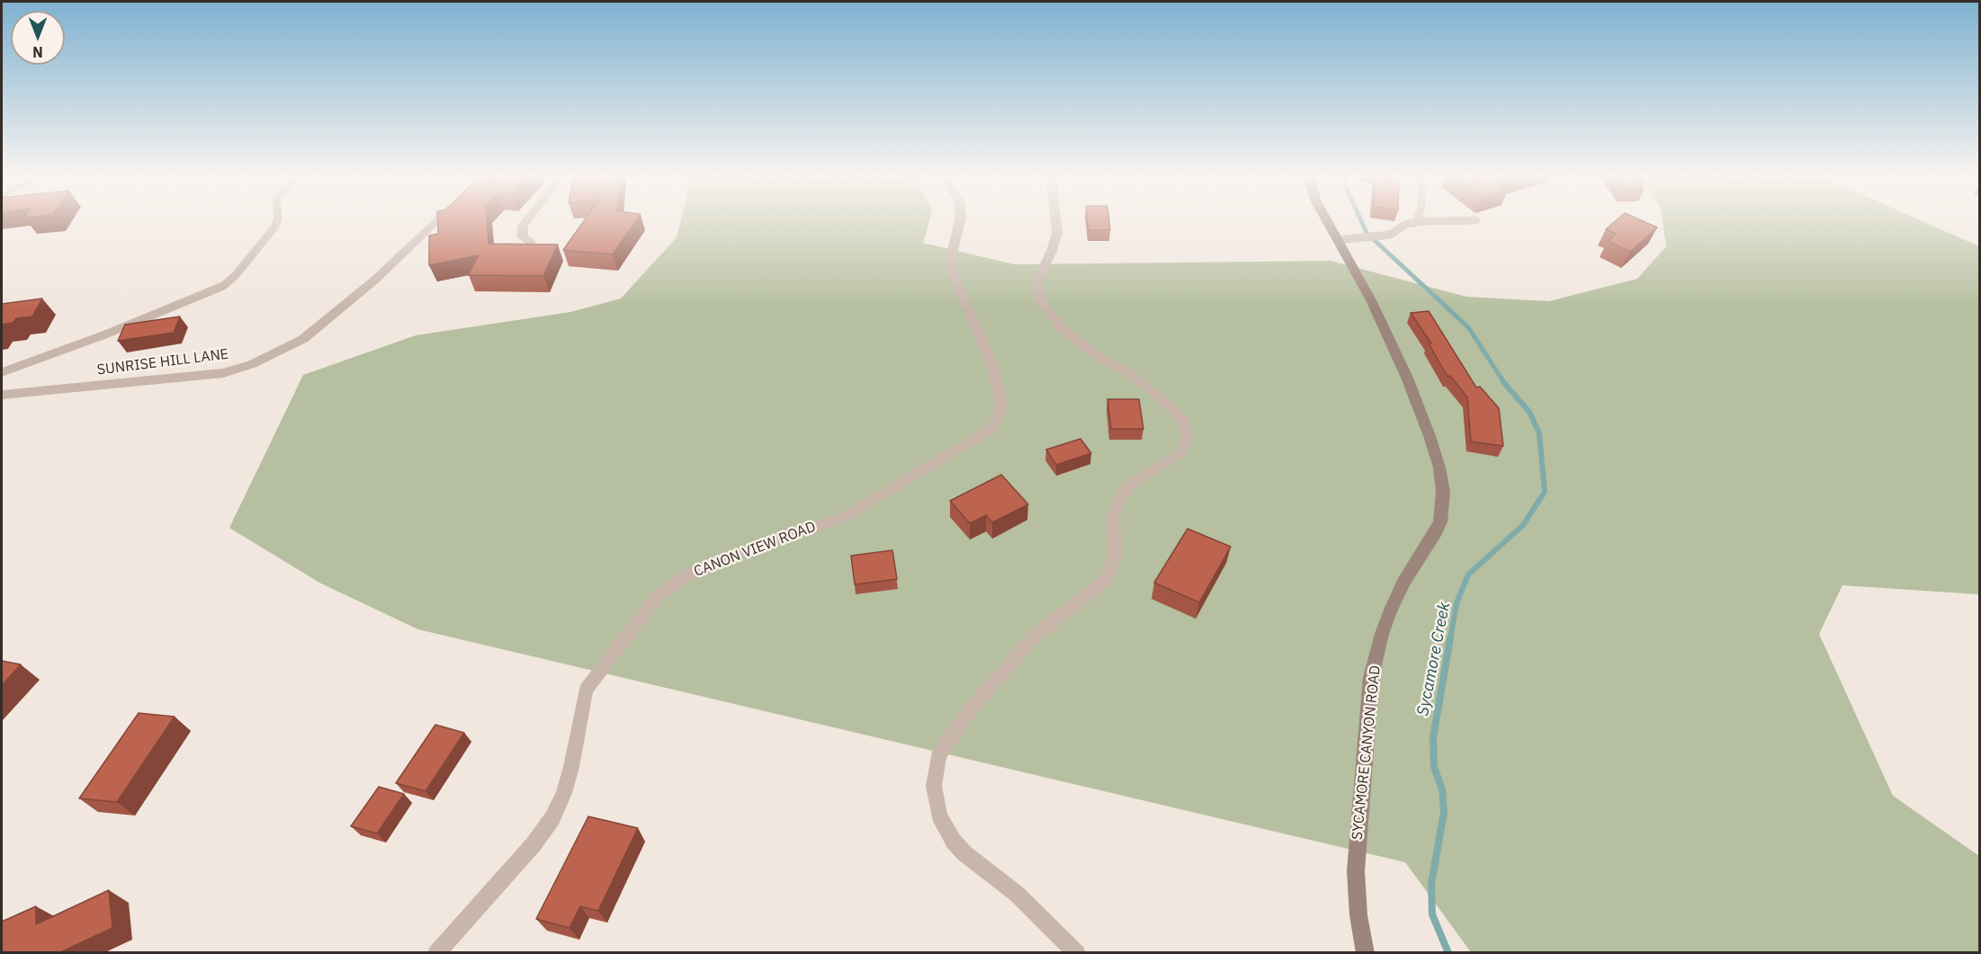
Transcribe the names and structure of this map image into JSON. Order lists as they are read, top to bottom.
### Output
{
  "streets": {
    "main road": ["SYCAMORE CANYON ROAD"],
    "street": ["SUNRISE HILL LANE", "CANON VIEW ROAD"]
  },
  "water": ["Sycamore Creek"],
  "north": "bottom"
}
